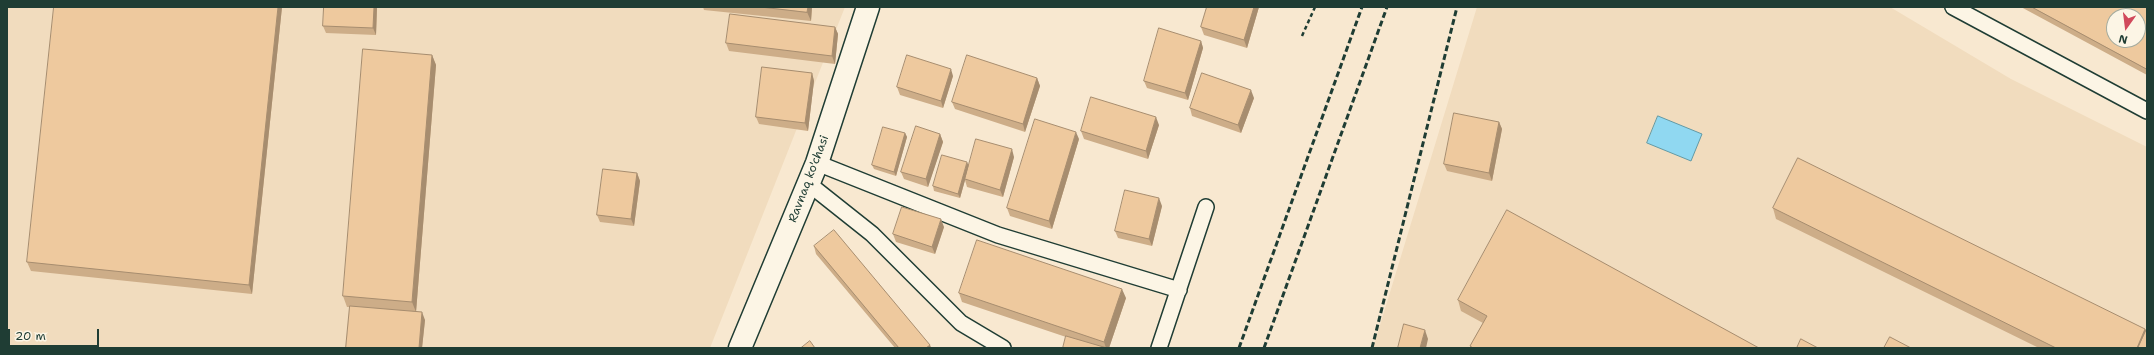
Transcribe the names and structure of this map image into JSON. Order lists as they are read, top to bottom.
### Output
{
  "streets": {
    "street": ["Ravnaq ko'chasi"]
  },
  "scale_bar": "20 m",
  "north": "bottom"
}
